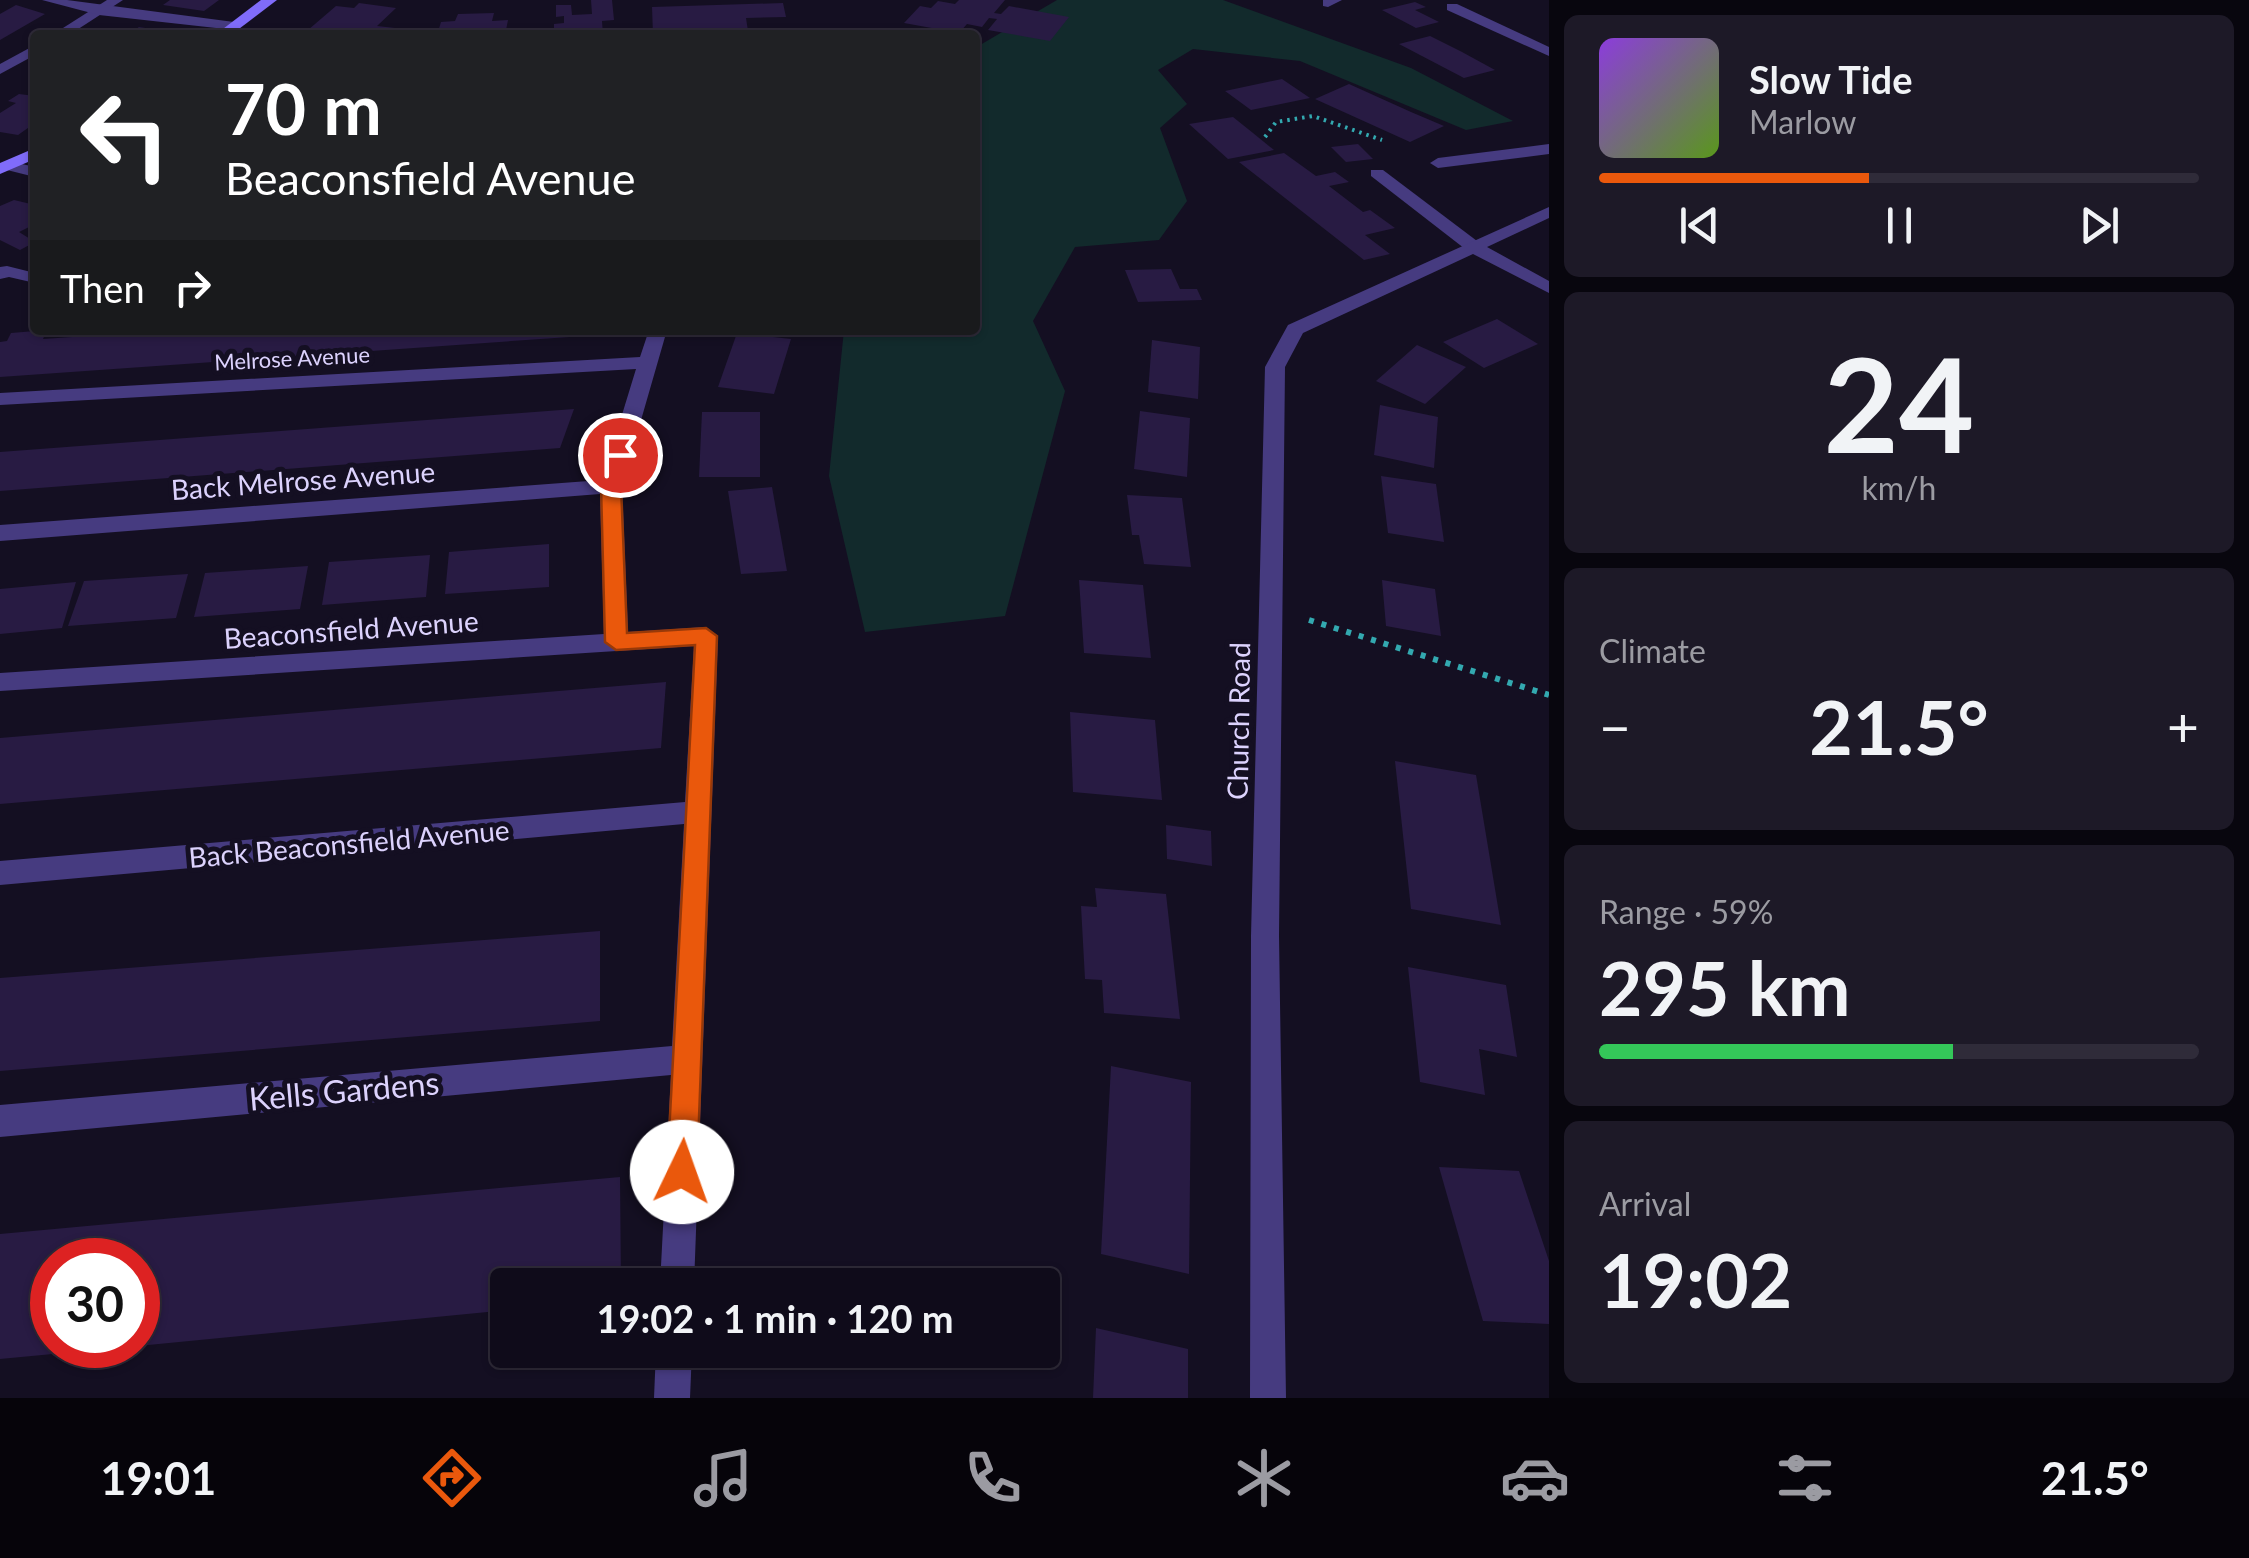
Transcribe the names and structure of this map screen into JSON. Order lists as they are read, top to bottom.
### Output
{
  "streets": {
    "street": [
      "Melrose Avenue",
      "Back Melrose Avenue",
      "Beaconsfield Avenue",
      "Church Road",
      "Back Beaconsfield Avenue",
      "Kells Gardens"
    ]
  },
  "crossings": [
    ["Beaconsfield Avenue", "Back Beaconsfield Avenue"]
  ],
  "page": {
    "turn": ["70 m", "Beaconsfield Avenue"],
    "song": ["Slow Tide", "Marlow"],
    "then": "Then",
    "tile": [
      ["24", "km/h"],
      "Climate",
      ["Range · 59%", "295 km"],
      ["Arrival", "19:02"]
    ],
    "heat": ["−", "21.5°", "+"],
    "limit": "30",
    "trip": "19:02 · 1 min · 120 m",
    "tabs": ["19:01", "21.5°"]
  }
}
